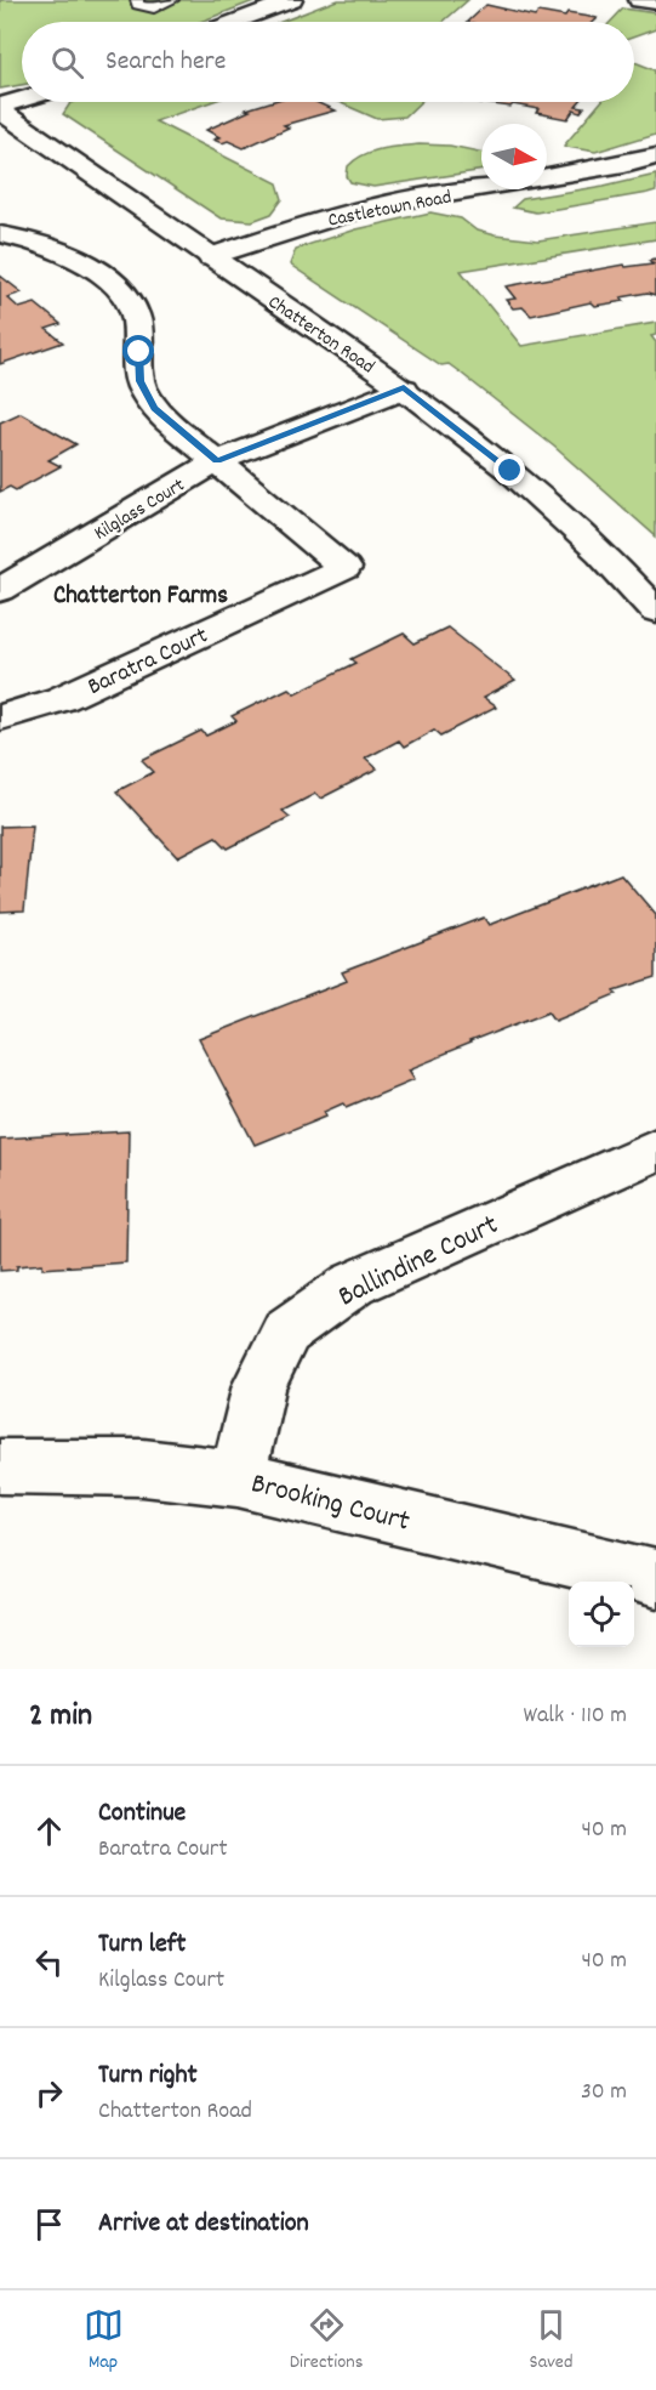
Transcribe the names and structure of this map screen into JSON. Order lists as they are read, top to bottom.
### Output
{
  "streets": {
    "street": [
      "Castletown Road",
      "Chatterton Road",
      "Kilglass Court",
      "Baratra Court",
      "Ballindine Court",
      "Brooking Court"
    ]
  },
  "crossings": [
    ["Castletown Road", "Chatterton Road"],
    ["Chatterton Road", "Kilglass Court"],
    ["Kilglass Court", "Baratra Court"],
    ["Ballindine Court", "Brooking Court"]
  ],
  "districts": ["Chatterton Farms"],
  "north": "right",
  "page": {
    "search": "Search here",
    "heading": ["2 min", "Walk · 110 m"],
    "list": [
      ["Continue", "Baratra Court", "40 m"],
      ["Turn left", "Kilglass Court", "40 m"],
      ["Turn right", "Chatterton Road", "30 m"],
      "Arrive at destination"
    ],
    "nav": ["Map", "Directions", "Saved"]
  }
}
